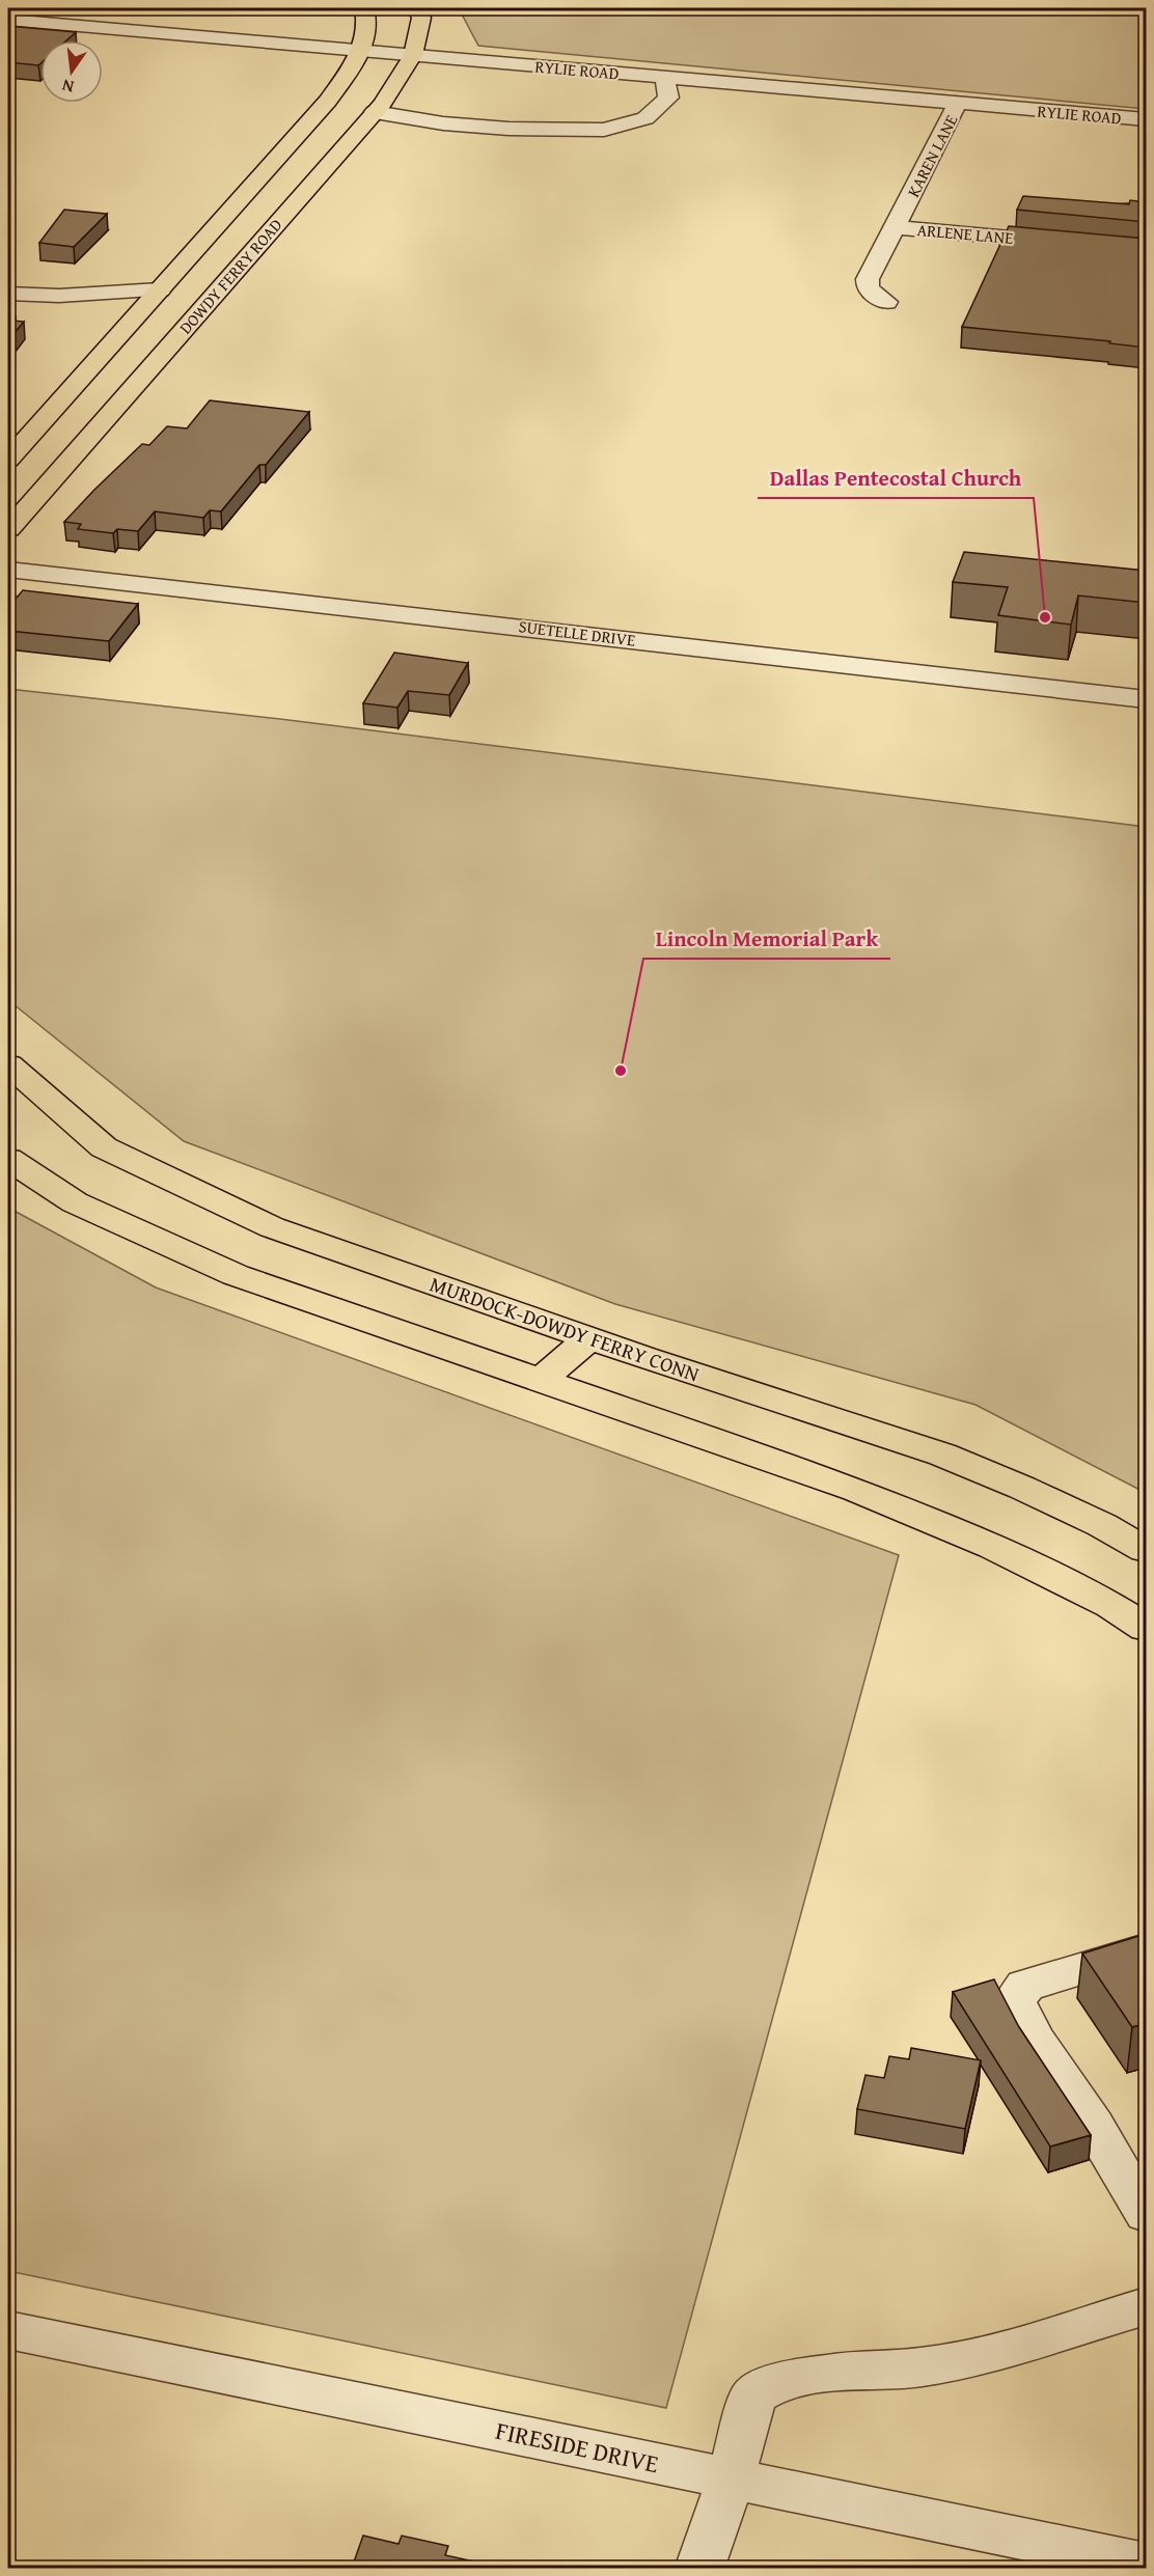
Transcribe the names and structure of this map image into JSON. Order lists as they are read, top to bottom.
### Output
{
  "streets": {
    "main road": ["DOWDY FERRY ROAD", "MURDOCK-DOWDY FERRY CONN"],
    "street": [
      "RYLIE ROAD",
      "KAREN LANE",
      "ARLENE LANE",
      "SUETELLE DRIVE",
      "FIRESIDE DRIVE"
    ]
  },
  "crossings": [
    ["RYLIE ROAD", "KAREN LANE"],
    ["RYLIE ROAD", "DOWDY FERRY ROAD"],
    ["KAREN LANE", "ARLENE LANE"]
  ],
  "places": ["Dallas Pentecostal Church", "Lincoln Memorial Park"],
  "north": "bottom"
}
